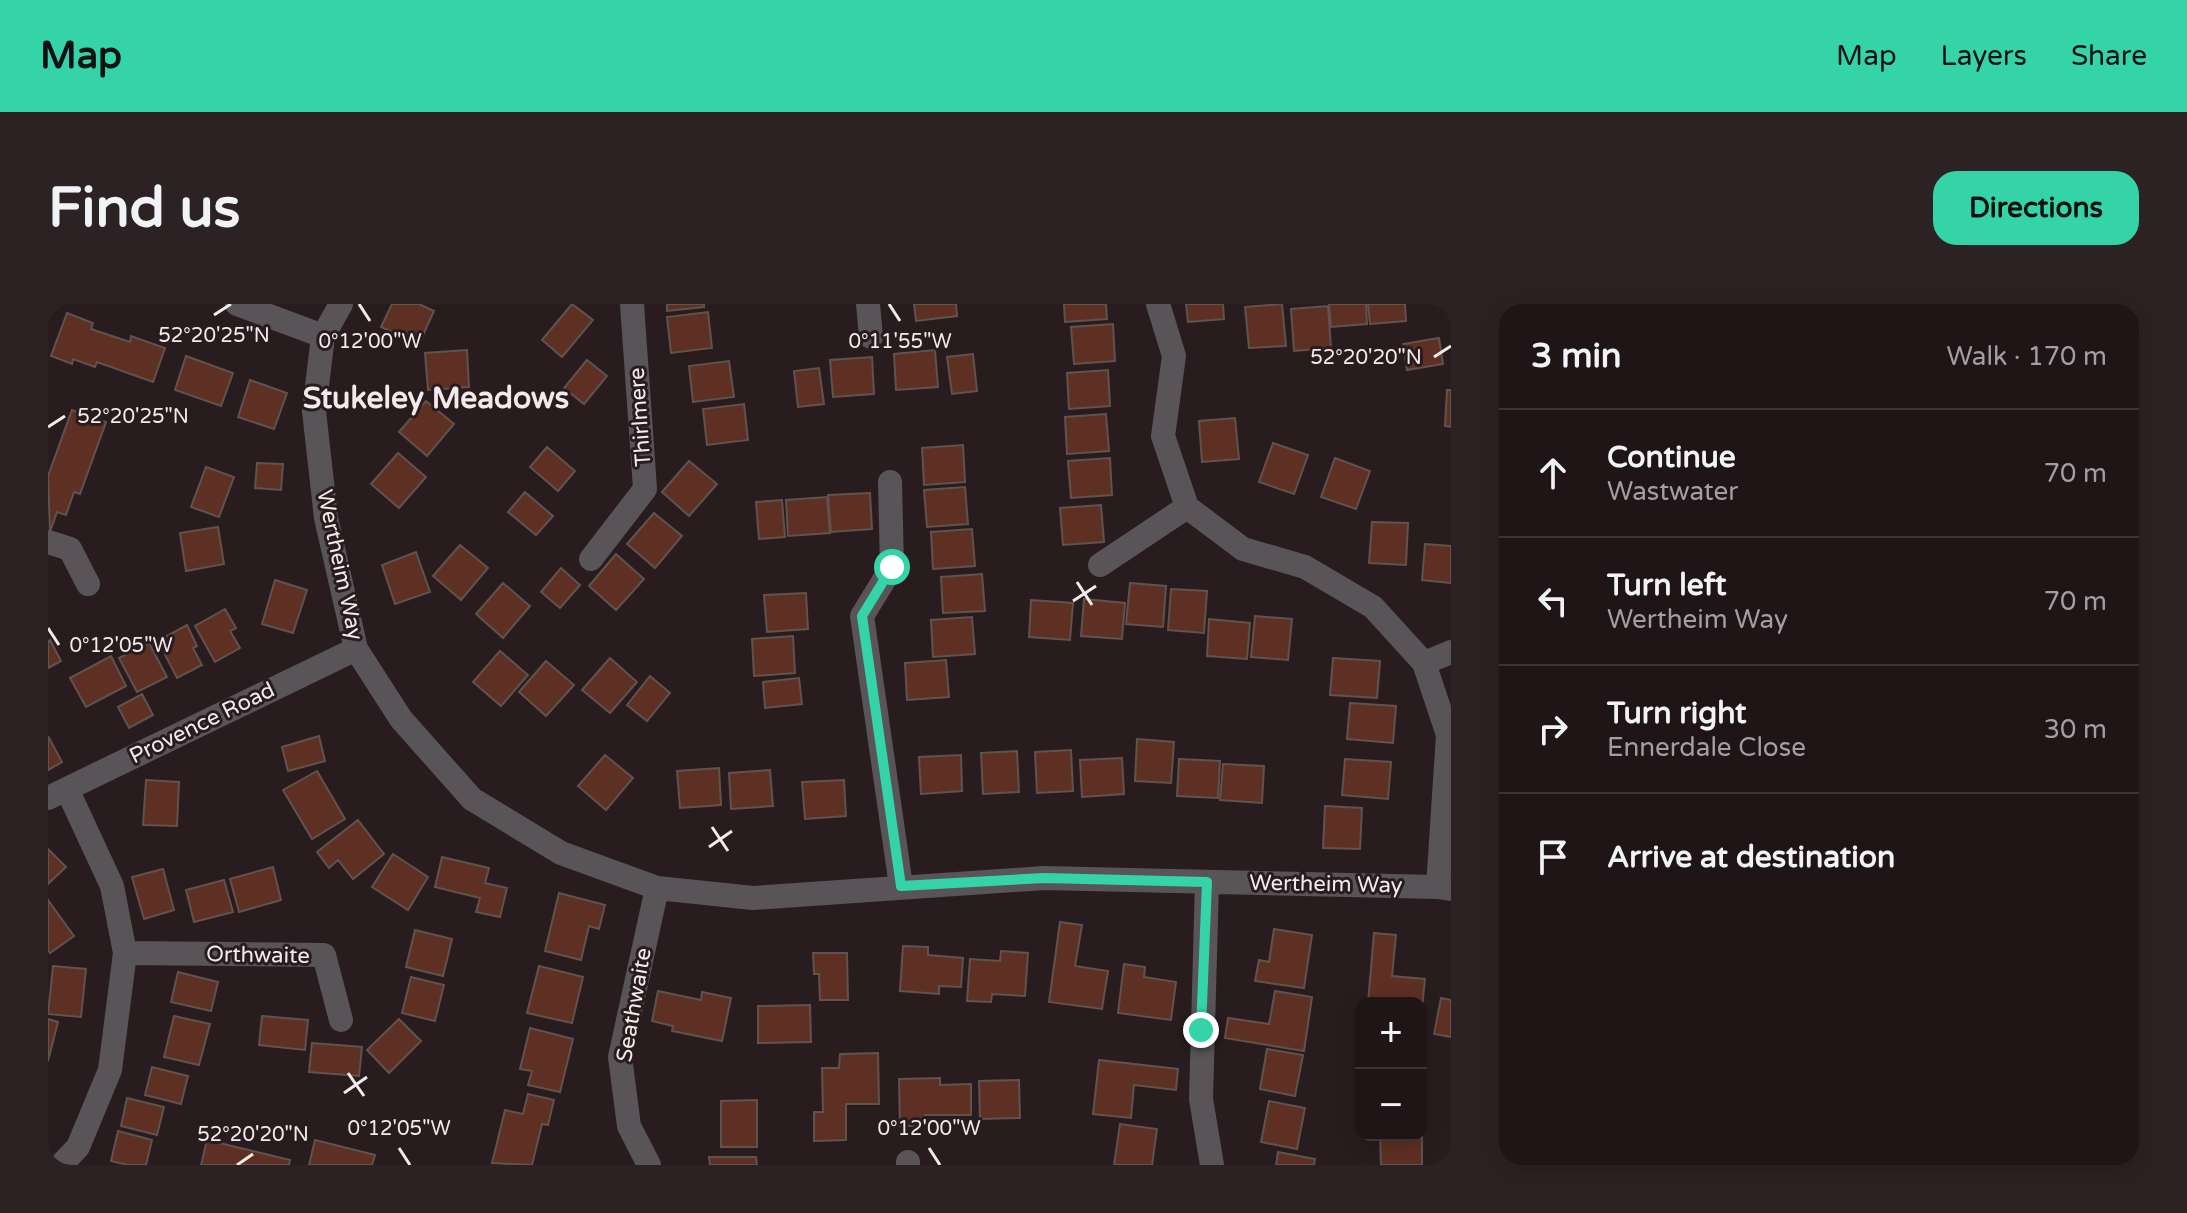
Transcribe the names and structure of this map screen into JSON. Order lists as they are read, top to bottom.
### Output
{
  "streets": {
    "street": [
      "Thirlmere",
      "Wertheim Way",
      "Provence Road",
      "Orthwaite",
      "Seathwaite"
    ]
  },
  "crossings": [
    ["Wertheim Way", "Provence Road"],
    ["Wertheim Way", "Seathwaite"]
  ],
  "districts": ["Stukeley Meadows"],
  "page": {
    "header": "Map",
    "nav": ["Map", "Layers", "Share"],
    "buttons": "Directions",
    "title": "Find us",
    "heading": ["3 min", "Walk · 170 m"],
    "list": [
      ["Continue", "Wastwater", "70 m"],
      ["Turn left", "Wertheim Way", "70 m"],
      ["Turn right", "Ennerdale Close", "30 m"],
      "Arrive at destination"
    ],
    "map_buttons": ["+", "−"]
  },
  "coordinates": [
    "52°20'25\"N",
    "0°12'00\"W",
    "0°11'55\"W",
    "52°20'20\"N",
    "0°12'05\"W"
  ]
}
